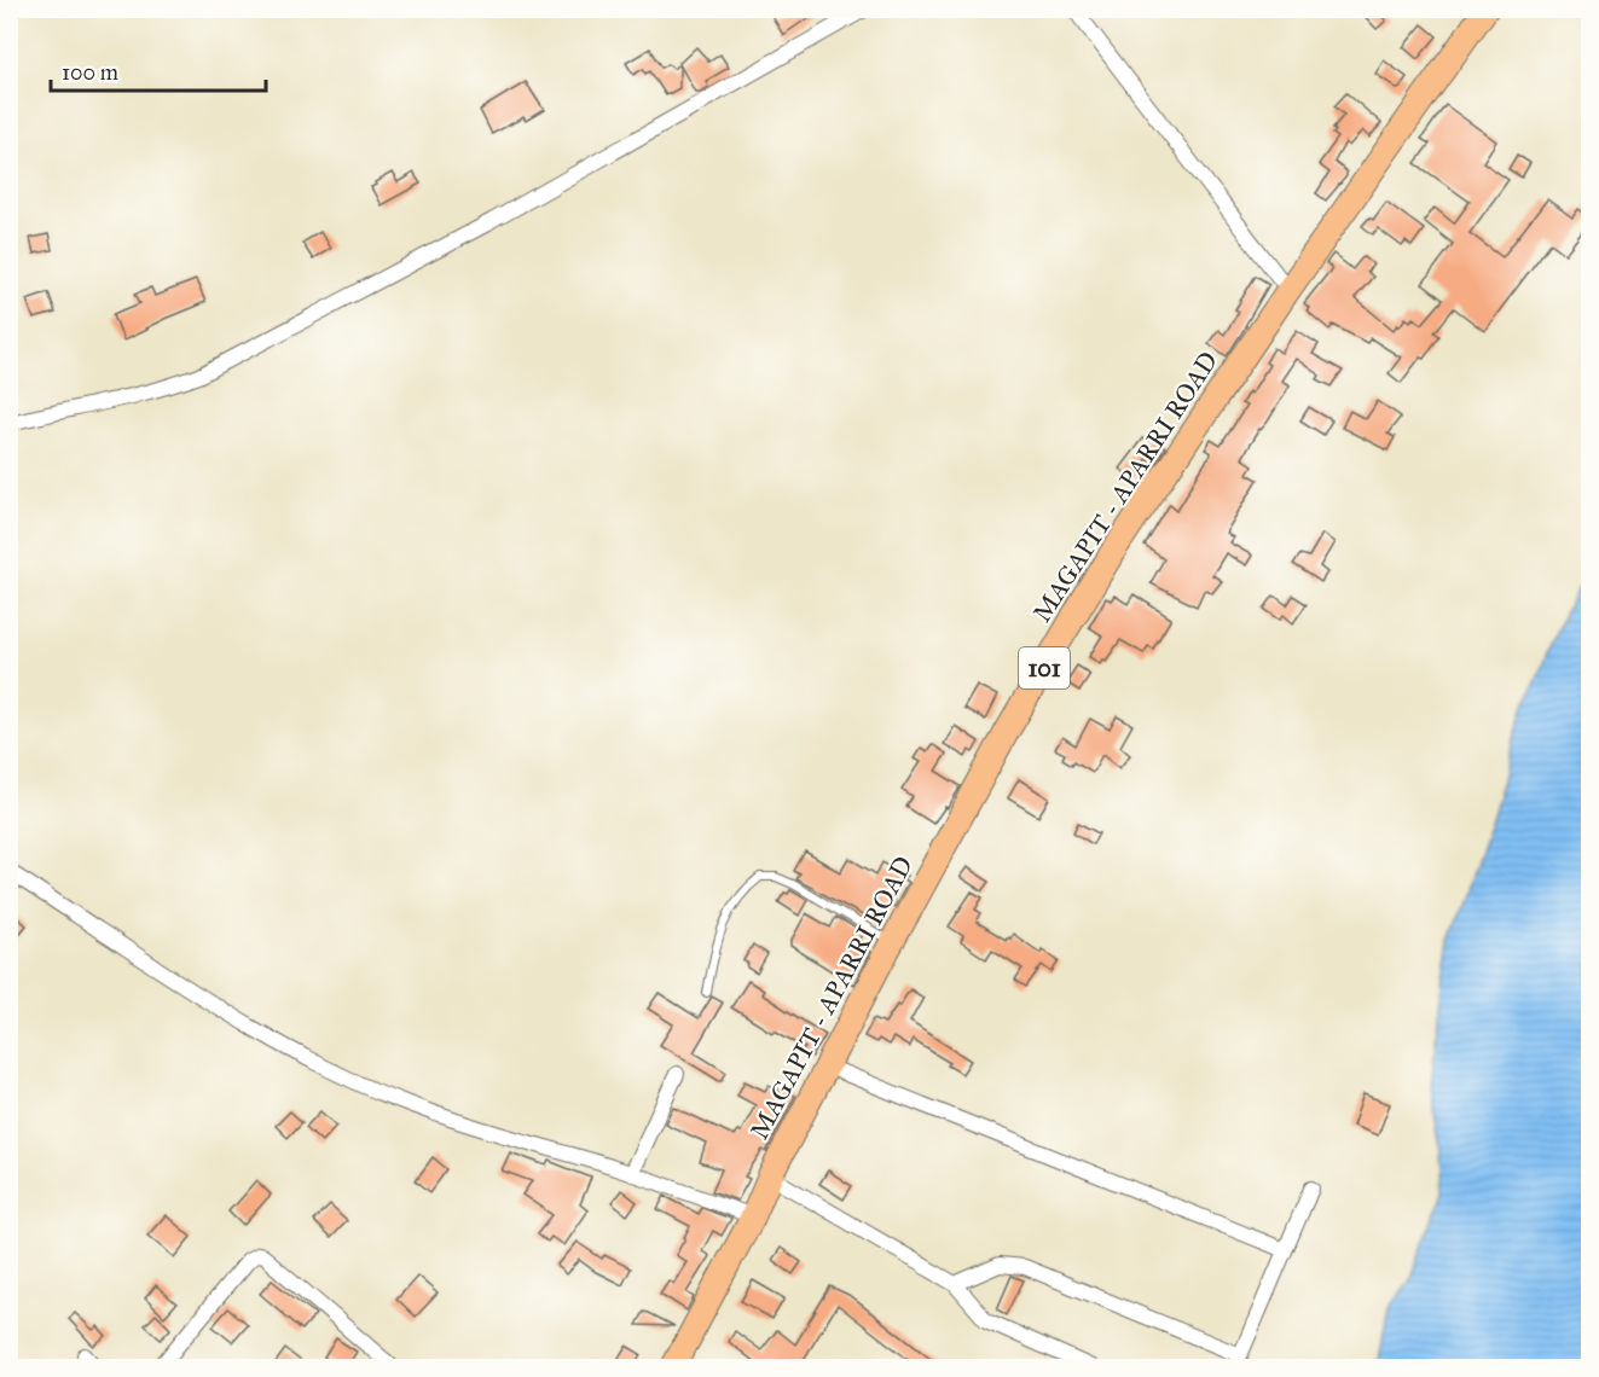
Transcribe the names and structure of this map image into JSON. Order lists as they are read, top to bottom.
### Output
{
  "streets": {
    "main road": ["MAGAPIT - APARRI ROAD", "101"]
  },
  "scale_bar": "100 m"
}
